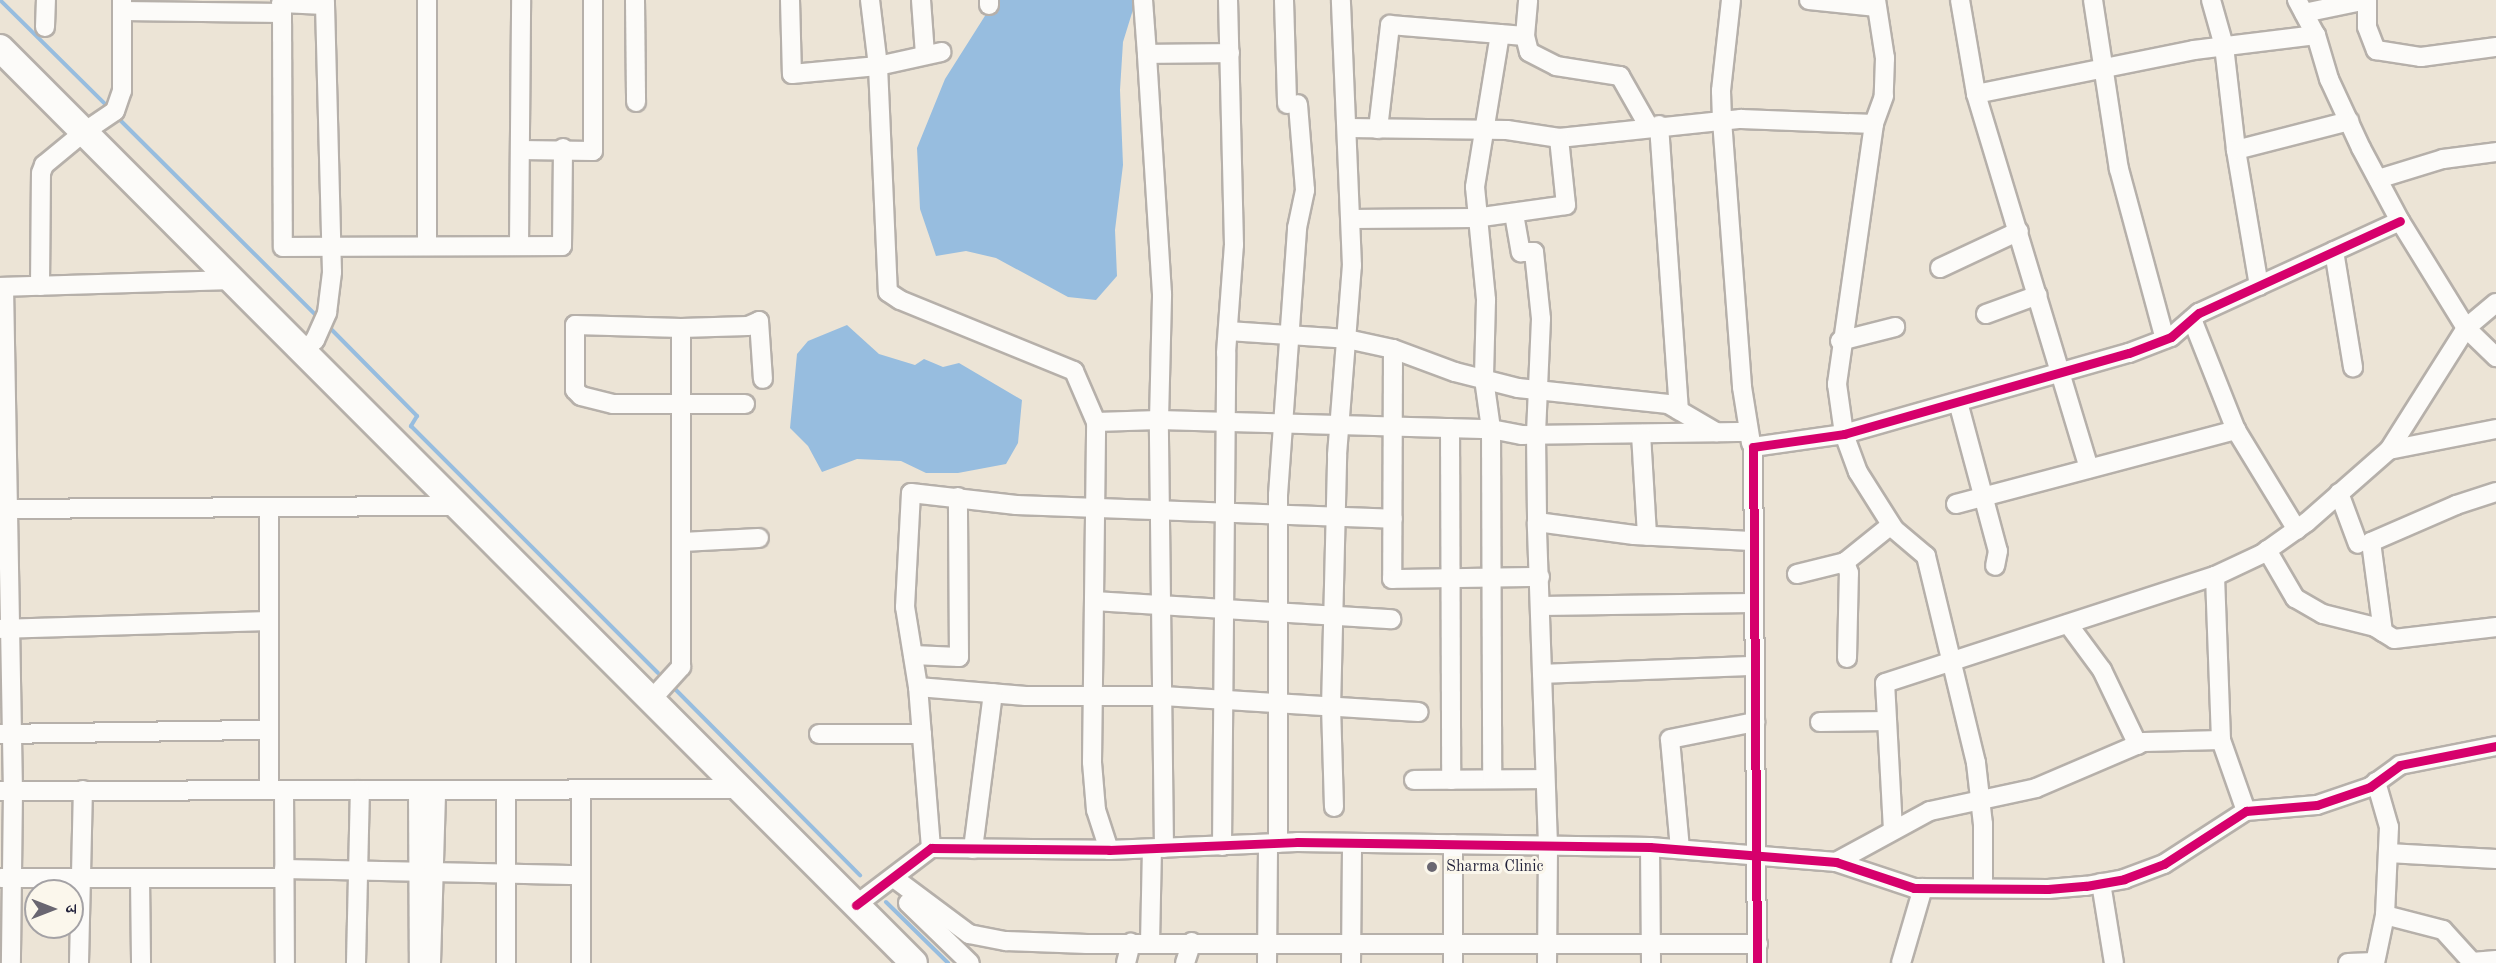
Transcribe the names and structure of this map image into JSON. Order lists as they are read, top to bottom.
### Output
{
  "places": ["Sharma Clinic"],
  "north": "right"
}
